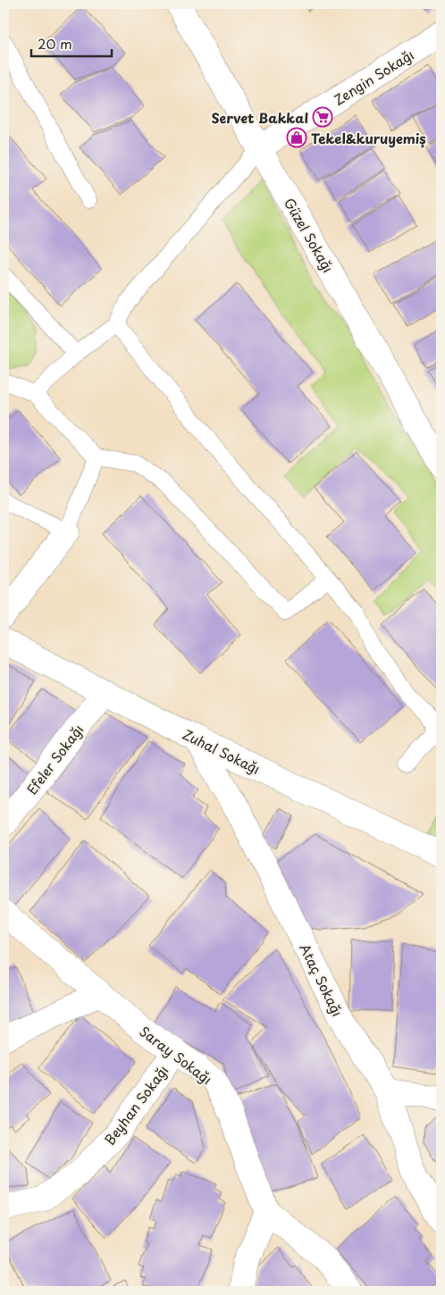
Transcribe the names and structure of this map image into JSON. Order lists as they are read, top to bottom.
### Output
{
  "streets": {
    "street": [
      "Zengin Sokağı",
      "Güzel Sokağı",
      "Zuhal Sokağı",
      "Efeler Sokağı",
      "Ataç Sokağı",
      "Saray Sokağı",
      "Beyhan Sokağı"
    ]
  },
  "crossings": [
    ["Zengin Sokağı", "Güzel Sokağı"],
    ["Zuhal Sokağı", "Efeler Sokağı"],
    ["Zuhal Sokağı", "Ataç Sokağı"],
    ["Saray Sokağı", "Beyhan Sokağı"]
  ],
  "places": {
    "supermarket": ["Servet Bakkal"],
    "shop": ["Tekel&kuruyemiş"]
  },
  "scale_bar": "20 m"
}
